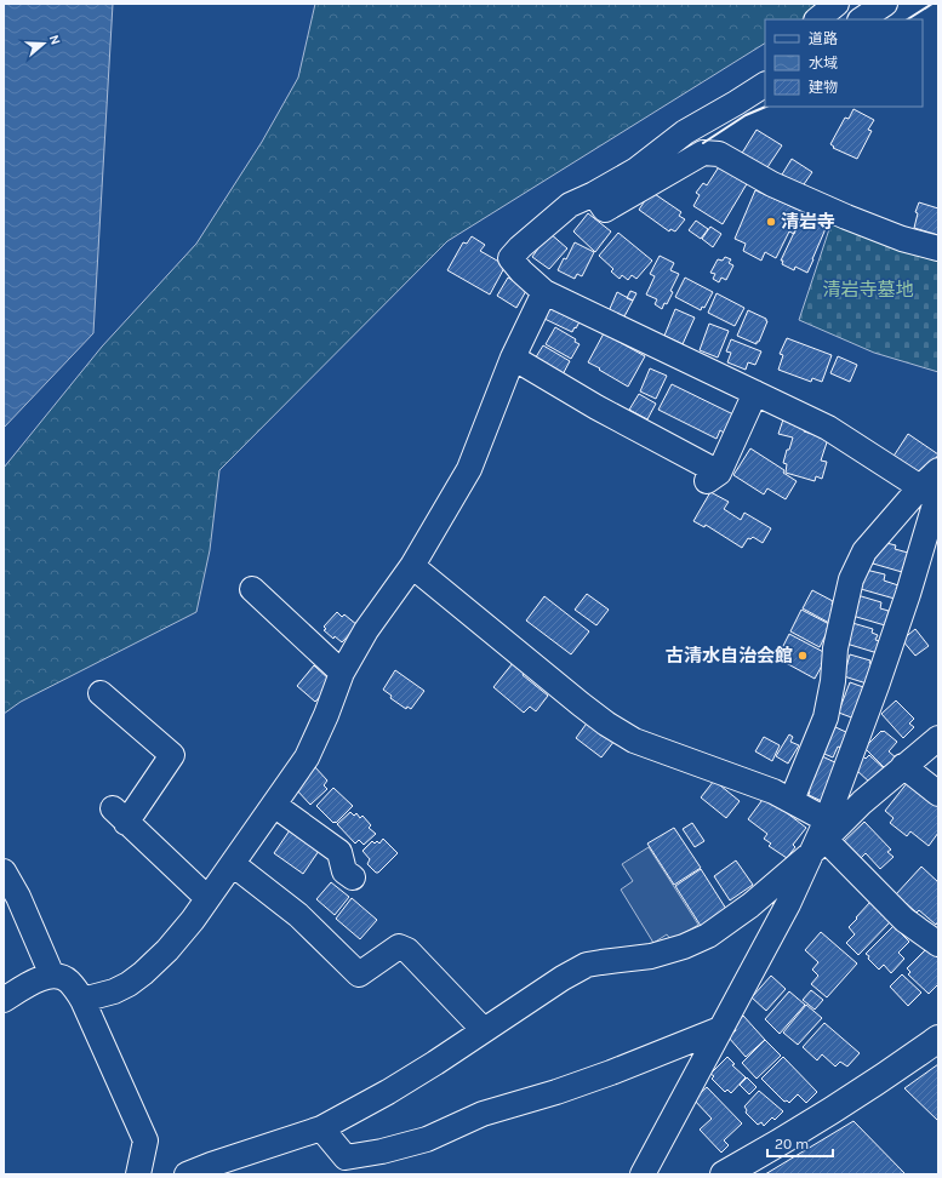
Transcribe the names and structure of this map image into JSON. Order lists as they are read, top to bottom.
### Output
{
  "parks": ["清岩寺墓地"],
  "places": ["清岩寺", "古清水自治会館"],
  "legend": ["道路", "水域", "建物"],
  "scale_bar": "20 m",
  "north": "right"
}
